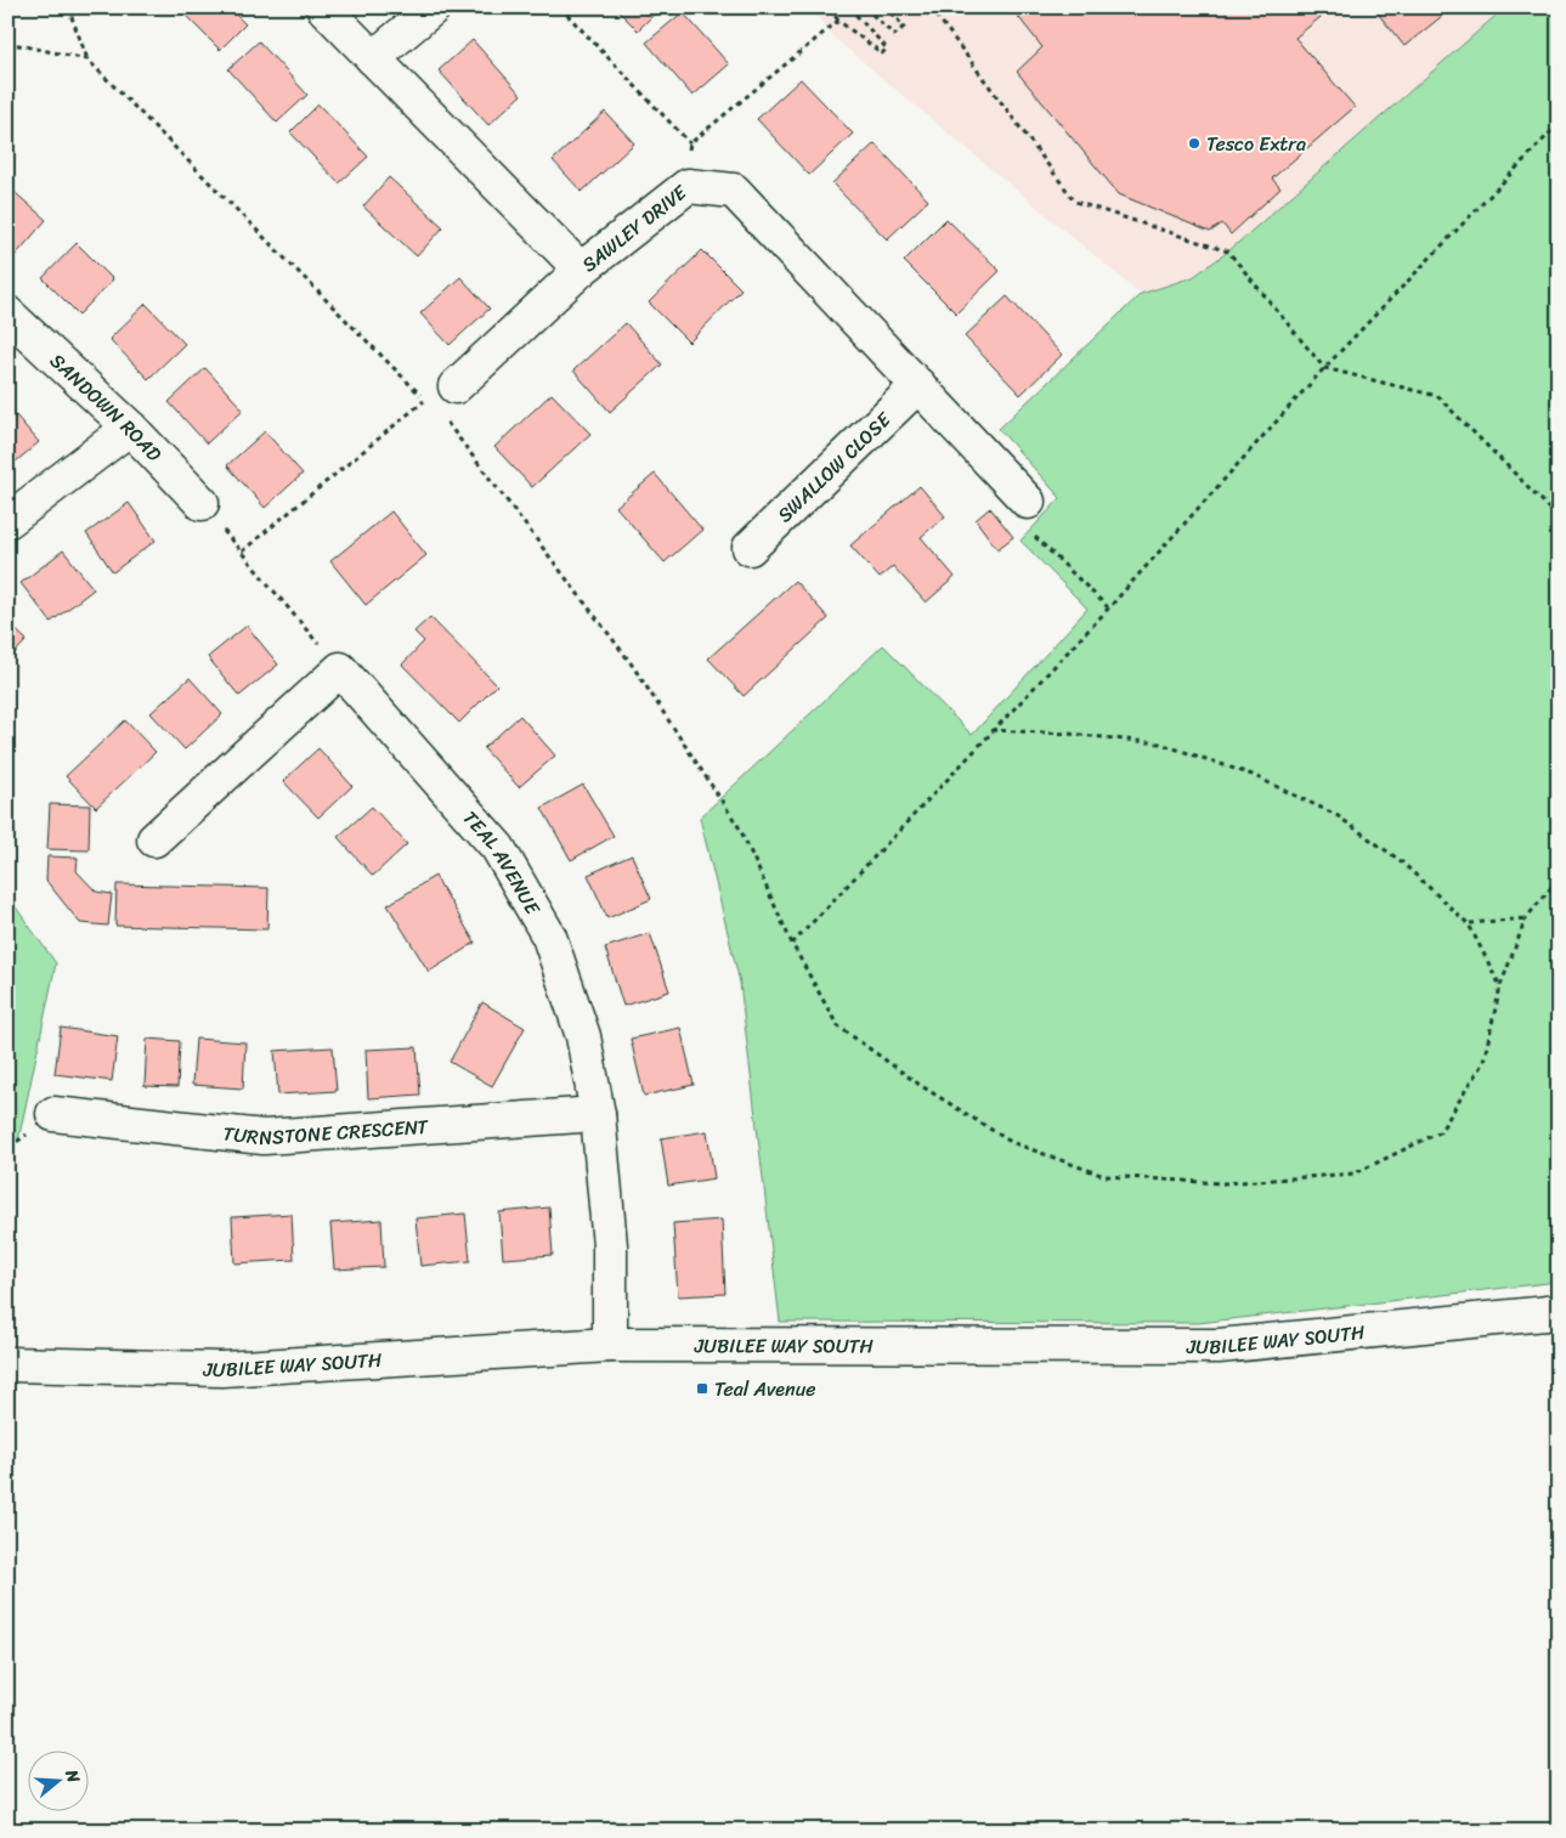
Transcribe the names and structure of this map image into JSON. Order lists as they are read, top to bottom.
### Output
{
  "streets": {
    "street": [
      "SAWLEY DRIVE",
      "SANDOWN ROAD",
      "SWALLOW CLOSE",
      "TEAL AVENUE",
      "TURNSTONE CRESCENT",
      "JUBILEE WAY SOUTH"
    ]
  },
  "crossings": [
    ["SAWLEY DRIVE", "SWALLOW CLOSE"],
    ["TEAL AVENUE", "TURNSTONE CRESCENT"],
    ["TEAL AVENUE", "JUBILEE WAY SOUTH"]
  ],
  "places": {
    "other": ["Tesco Extra"],
    "transit": ["Teal Avenue"]
  },
  "north": "right"
}
